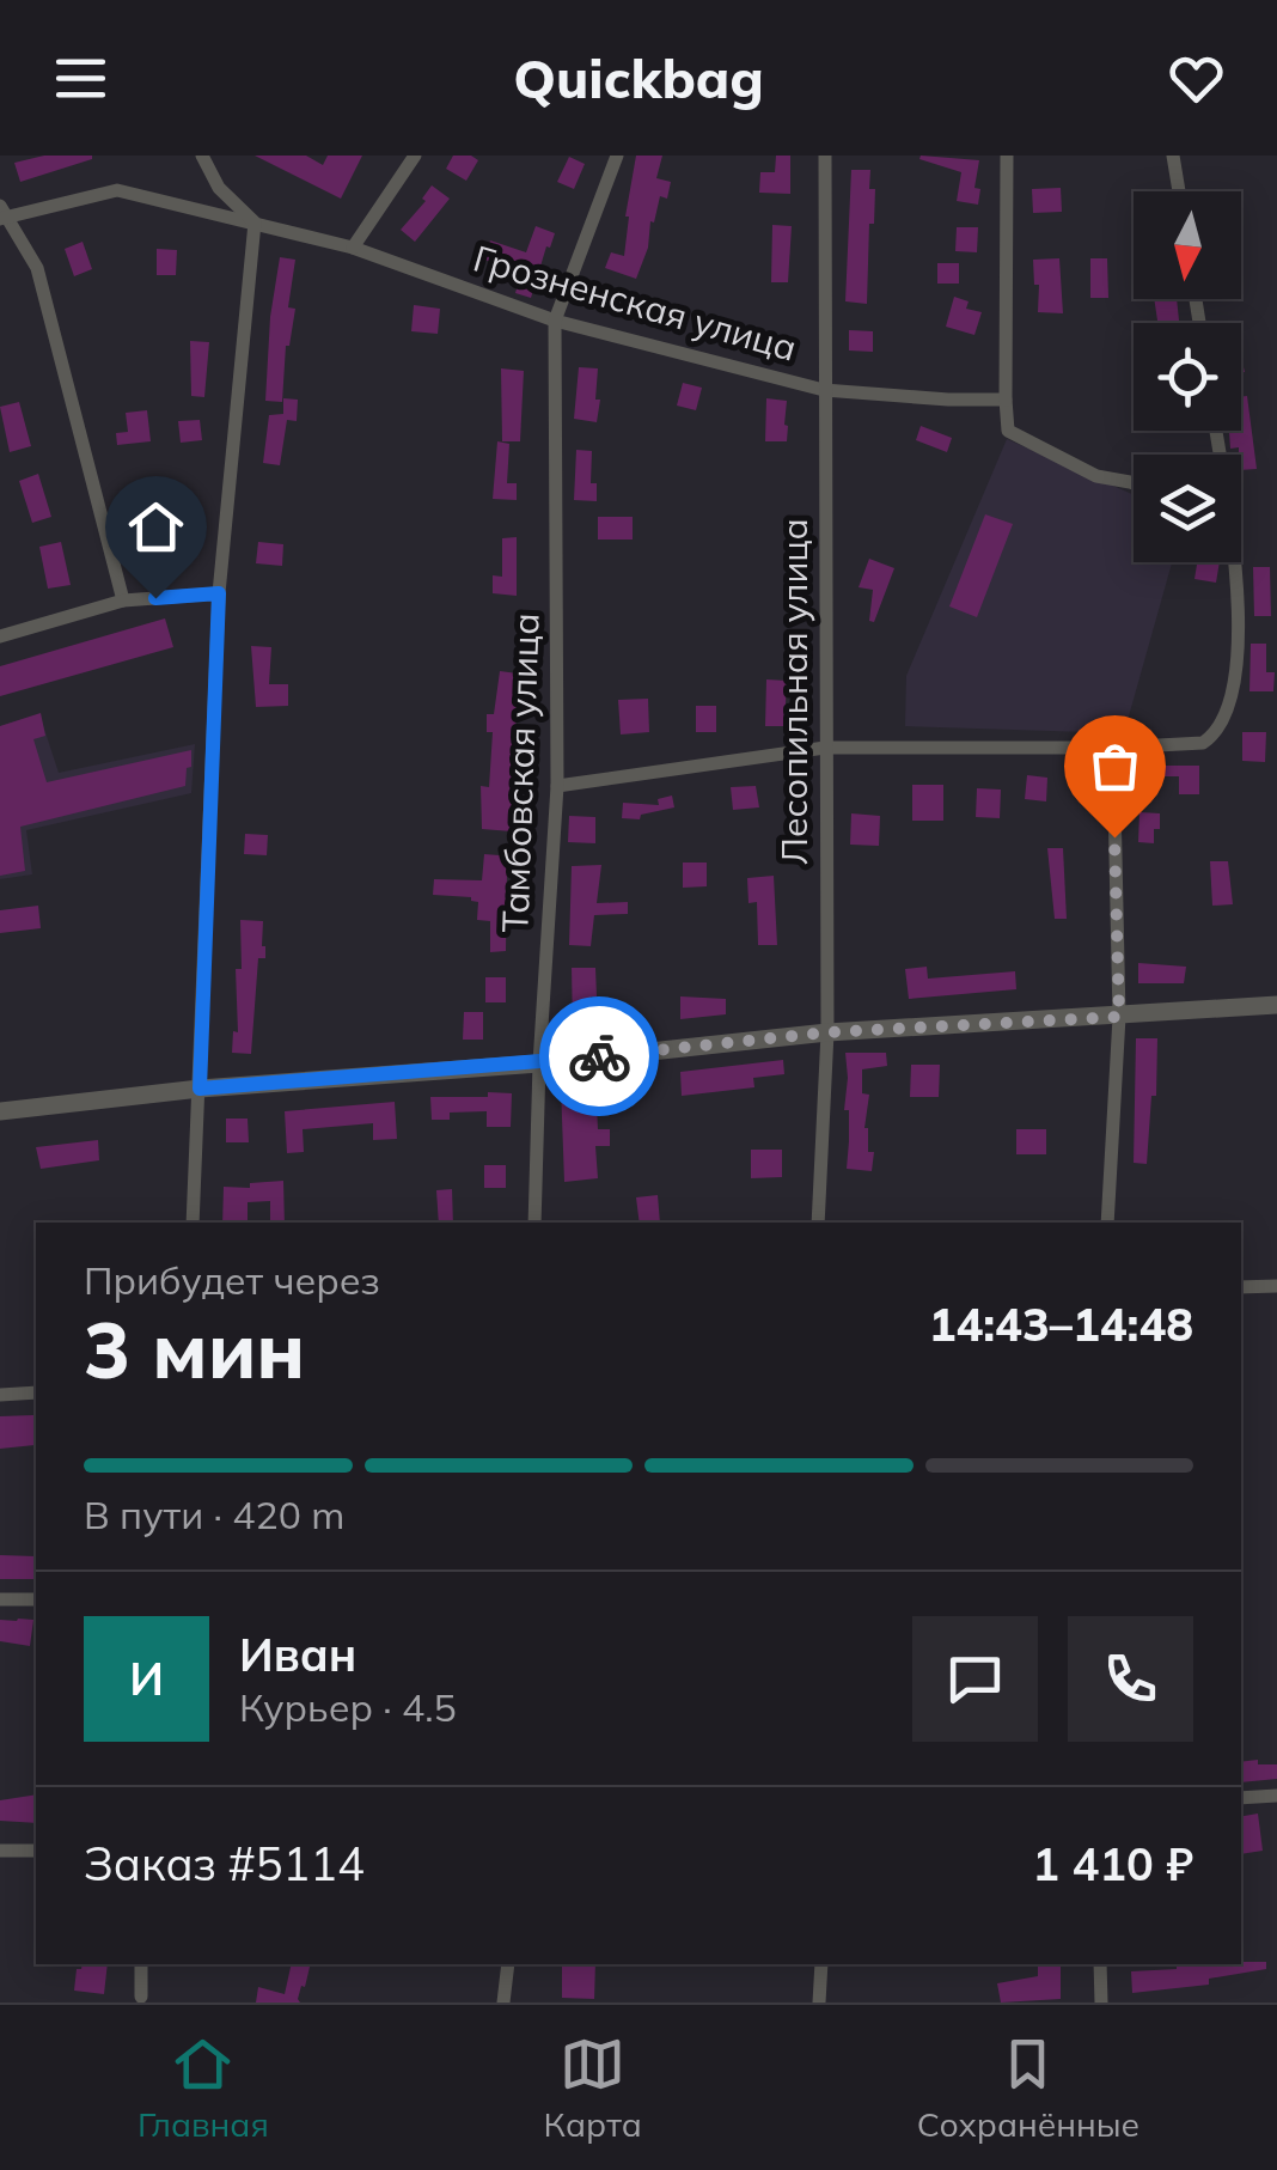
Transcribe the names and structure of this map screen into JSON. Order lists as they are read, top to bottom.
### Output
{
  "streets": {
    "street": ["Грозненская улица", "Лесопильная улица", "Тамбовская улица"]
  },
  "crossings": [
    ["Грозненская улица", "Лесопильная улица"],
    ["Грозненская улица", "Тамбовская улица"]
  ],
  "north": "bottom",
  "page": {
    "header": "Quickbag",
    "heading": ["3 мин", "Прибудет через", "14:43–14:48"],
    "panel": [
      "Иван",
      "Курьер · 4.5",
      "Заказ #5114",
      "1 410 ₽"
    ],
    "bar": "В пути · 420 m",
    "round": "И",
    "tabs": ["Главная", "Карта", "Сохранённые"]
  }
}
